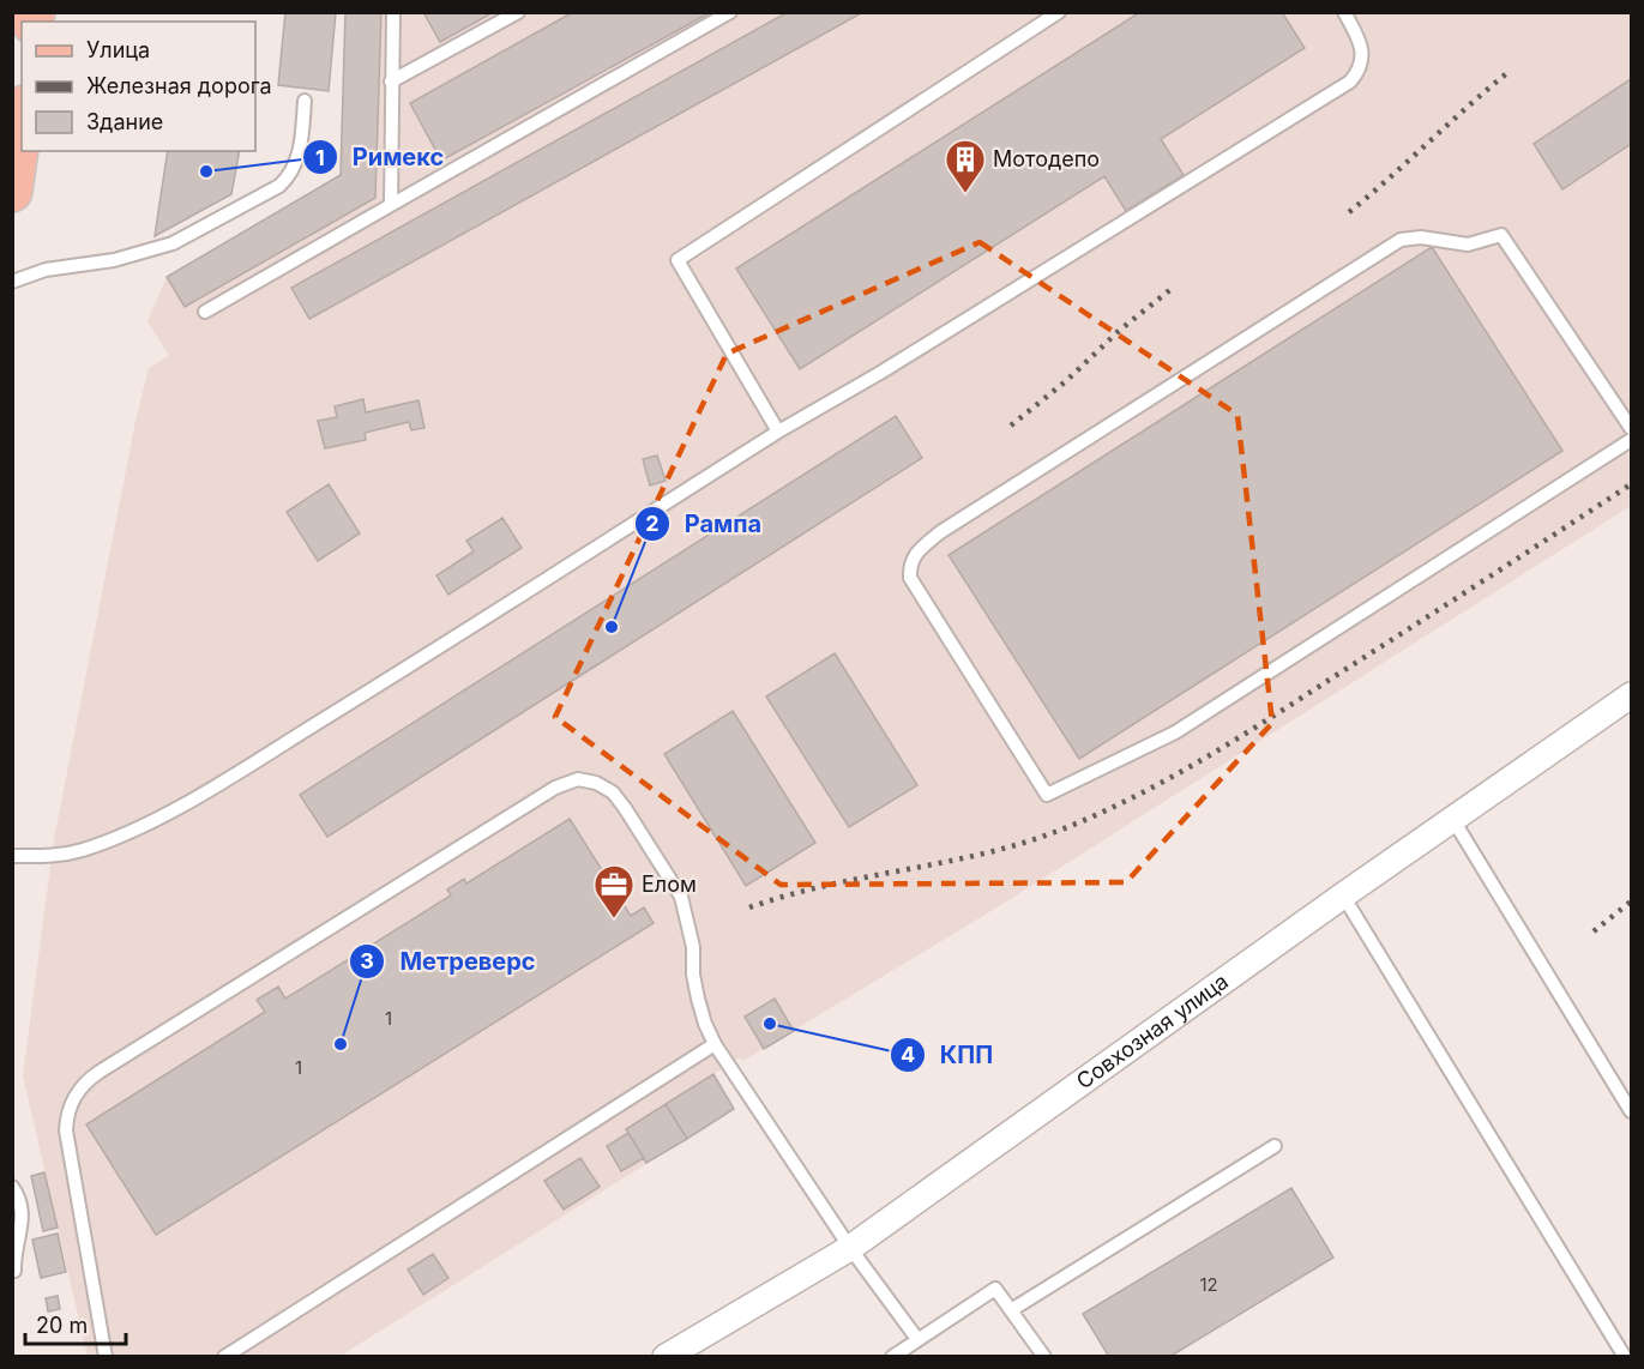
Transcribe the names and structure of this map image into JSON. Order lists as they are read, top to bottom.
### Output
{
  "streets": {
    "street": ["Совхозная улица"]
  },
  "places": {
    "other": [
      "Римекс",
      "Рампа",
      "КПП",
      "Метреверс"
    ],
    "building": ["Мотодепо"],
    "office": ["Елом"]
  },
  "house_numbers": ["1", "1", "12"],
  "legend": ["Улица", "Железная дорога", "Здание"],
  "scale_bar": "20 m"
}
